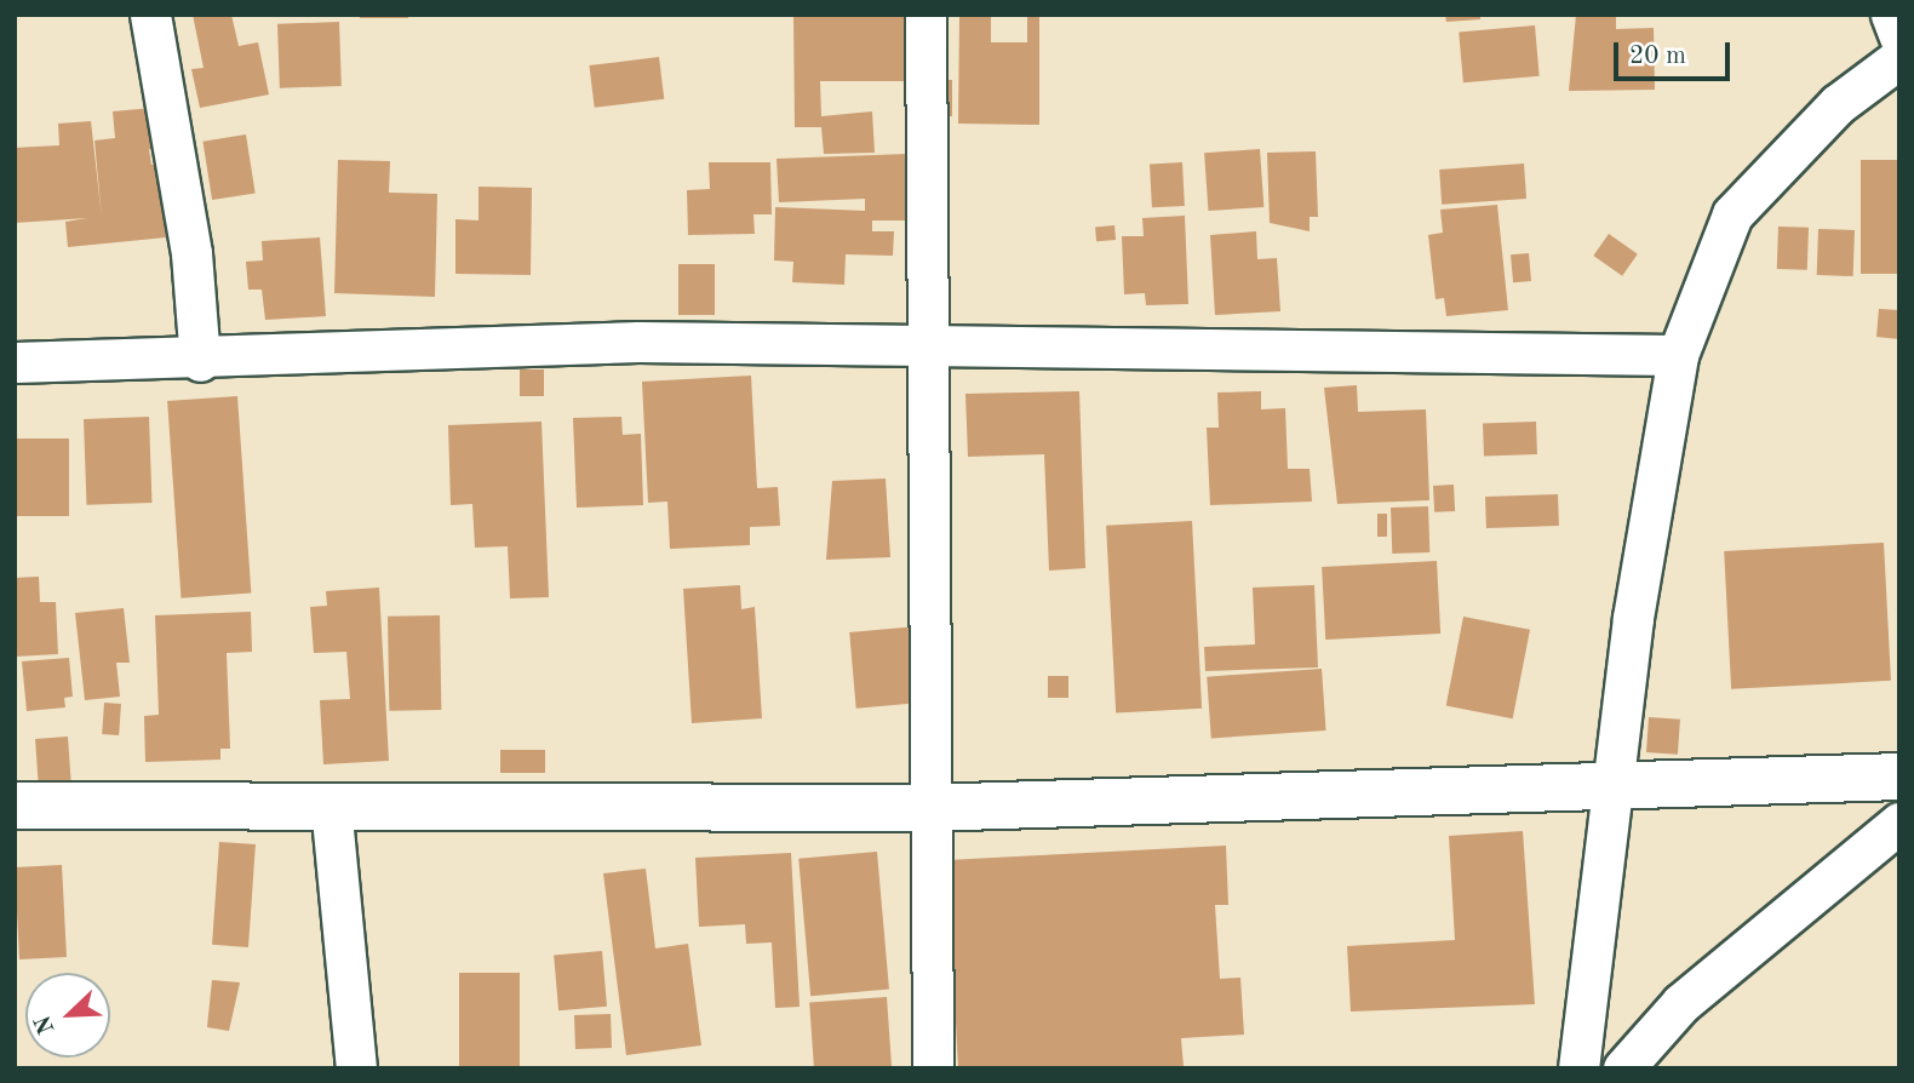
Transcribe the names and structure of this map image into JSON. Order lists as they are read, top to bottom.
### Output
{
  "scale_bar": "20 m",
  "north": "bottom left"
}
